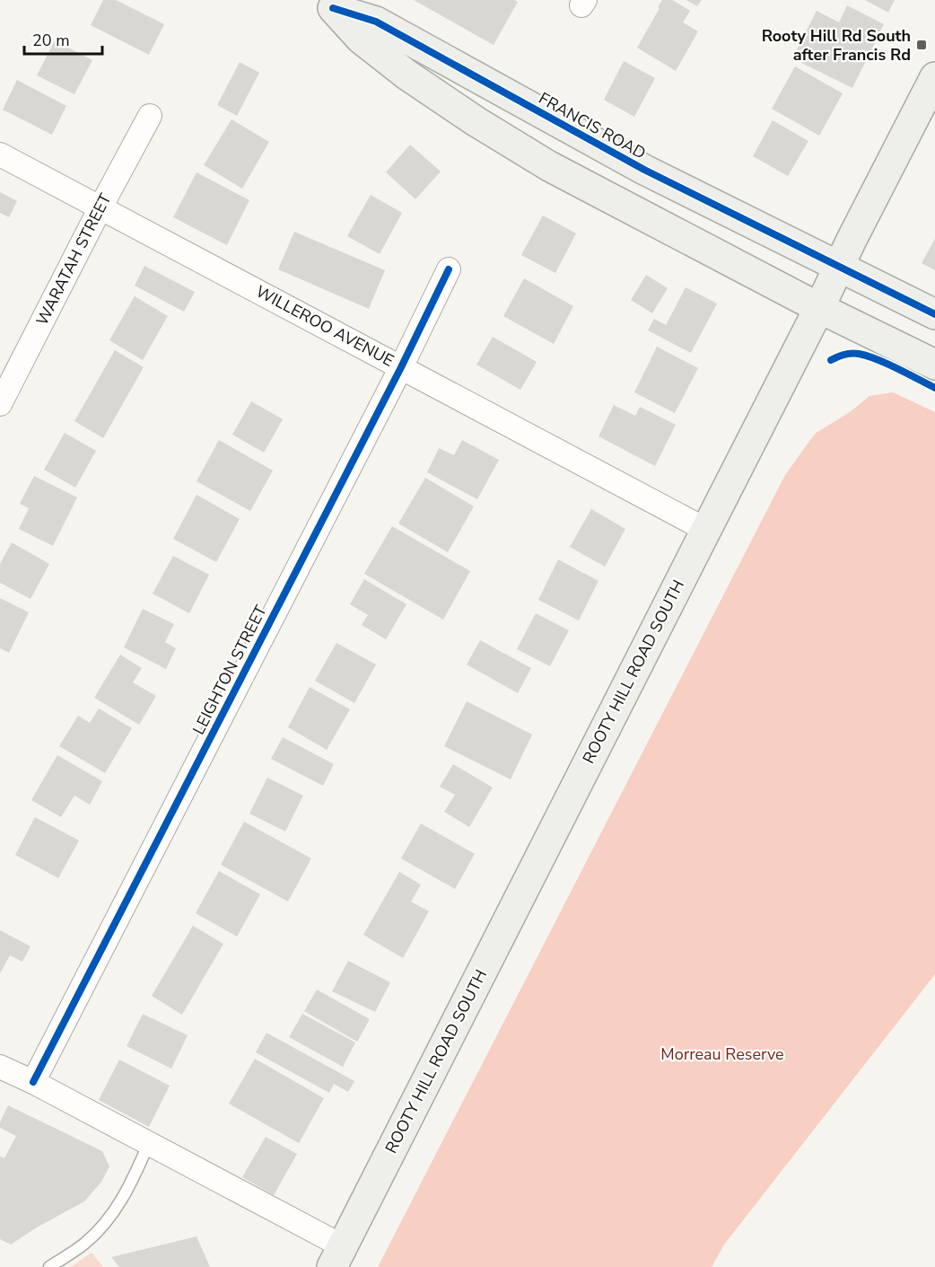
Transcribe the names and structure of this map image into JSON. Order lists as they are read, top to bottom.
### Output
{
  "streets": {
    "main road": ["FRANCIS ROAD", "ROOTY HILL ROAD SOUTH"],
    "street": ["WARATAH STREET", "WILLEROO AVENUE", "LEIGHTON STREET"]
  },
  "crossings": [
    ["FRANCIS ROAD", "ROOTY HILL ROAD SOUTH"],
    ["WARATAH STREET", "WILLEROO AVENUE"],
    ["WILLEROO AVENUE", "LEIGHTON STREET"],
    ["WILLEROO AVENUE", "ROOTY HILL ROAD SOUTH"]
  ],
  "parks": ["Morreau Reserve"],
  "places": {
    "transit": ["Rooty Hill Rd South after Francis Rd"]
  },
  "scale_bar": "20 m"
}
